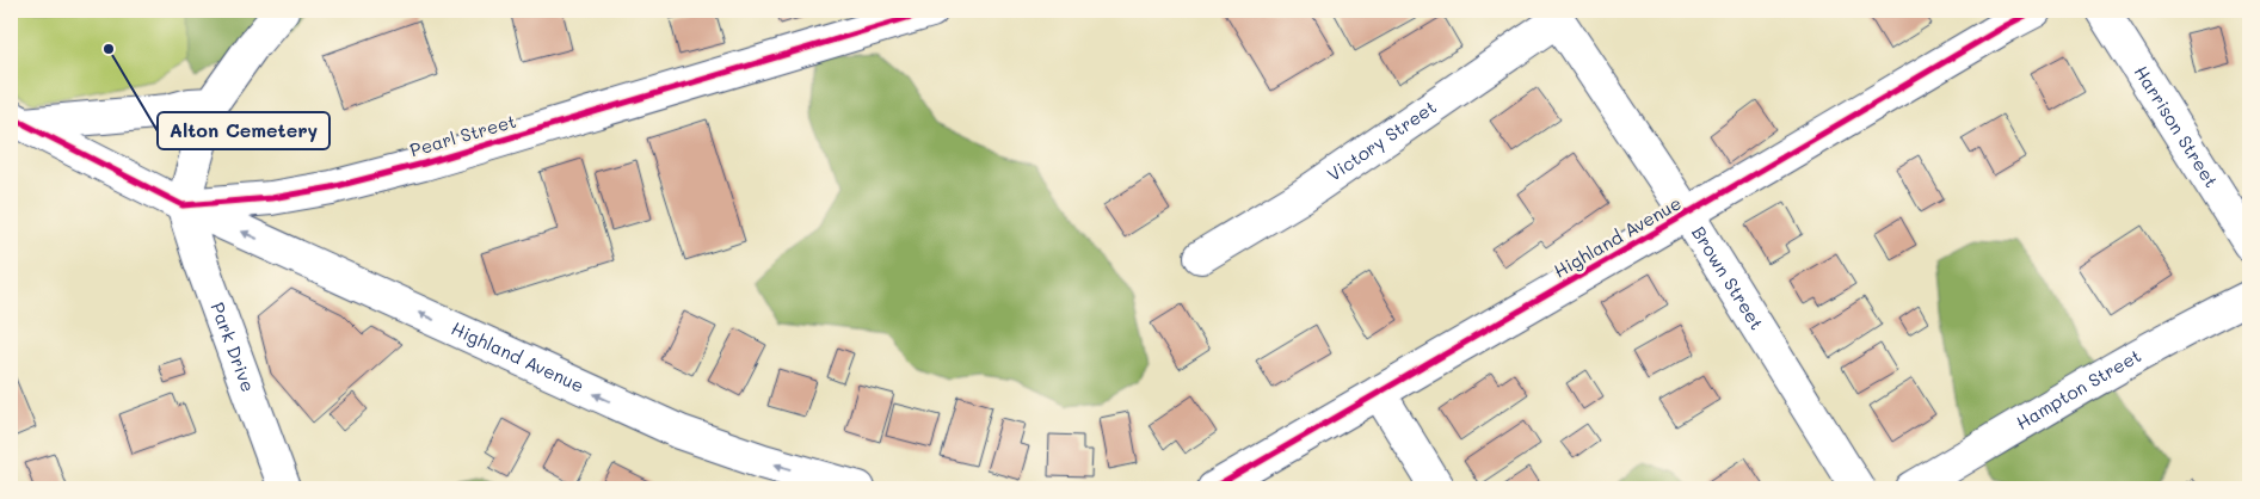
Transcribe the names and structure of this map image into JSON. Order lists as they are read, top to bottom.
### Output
{
  "streets": {
    "street": [
      "Harrison Street",
      "Pearl Street",
      "Victory Street",
      "Highland Avenue",
      "Brown Street",
      "Park Drive",
      "Hampton Street"
    ]
  },
  "crossings": [
    ["Pearl Street", "Highland Avenue"],
    ["Pearl Street", "Park Drive"],
    ["Victory Street", "Brown Street"],
    ["Highland Avenue", "Brown Street"],
    ["Highland Avenue", "Park Drive"]
  ],
  "one_way": ["Highland Avenue"],
  "places": ["Alton Cemetery"]
}
